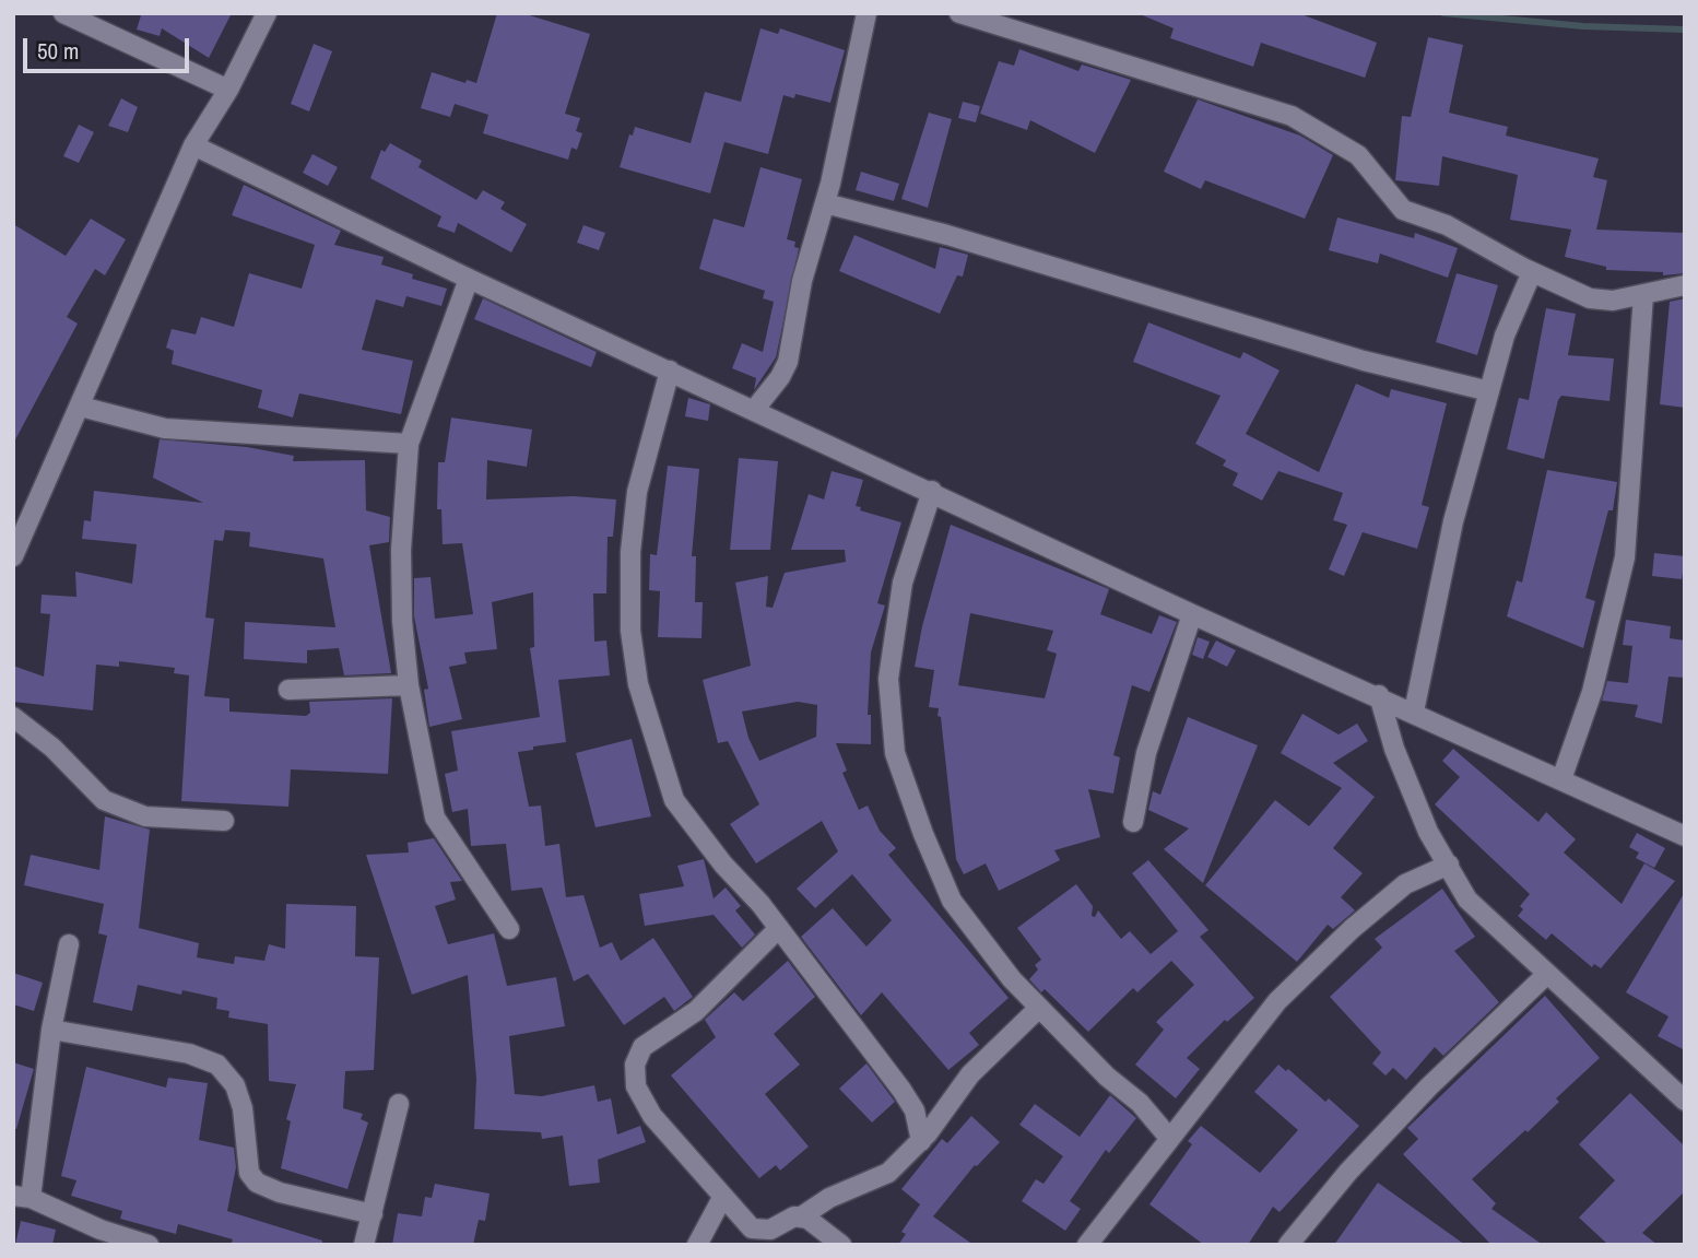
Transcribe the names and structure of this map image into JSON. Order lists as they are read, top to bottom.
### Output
{
  "scale_bar": "50 m"
}
